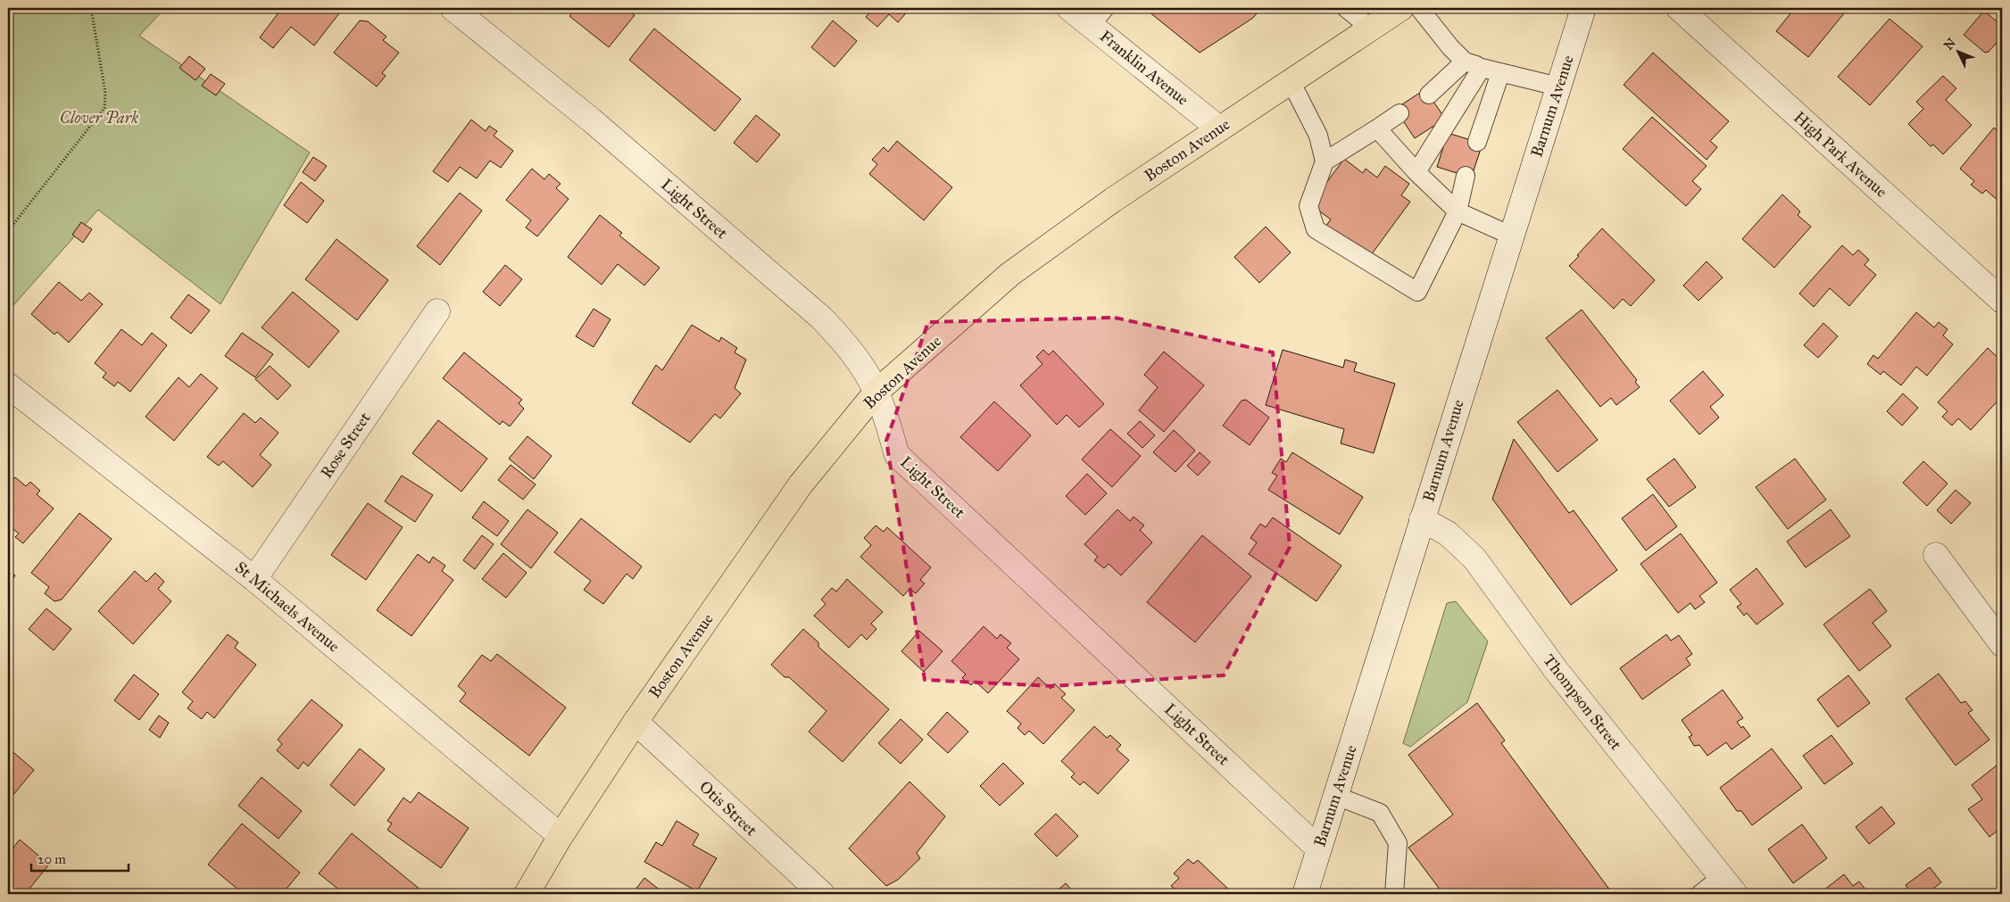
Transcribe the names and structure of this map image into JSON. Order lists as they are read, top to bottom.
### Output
{
  "streets": {
    "main road": ["Boston Avenue"],
    "street": [
      "Franklin Avenue",
      "Barnum Avenue",
      "High Park Avenue",
      "Light Street",
      "Rose Street",
      "St Michaels Avenue",
      "Thompson Street",
      "Otis Street"
    ]
  },
  "crossings": [
    ["Franklin Avenue", "Boston Avenue"],
    ["Barnum Avenue", "Light Street"],
    ["Barnum Avenue", "Thompson Street"],
    ["Boston Avenue", "Light Street"],
    ["Boston Avenue", "St Michaels Avenue"],
    ["Boston Avenue", "Otis Street"],
    ["Rose Street", "St Michaels Avenue"]
  ],
  "parks": ["Clover Park"],
  "scale_bar": "20 m",
  "north": "top left"
}
